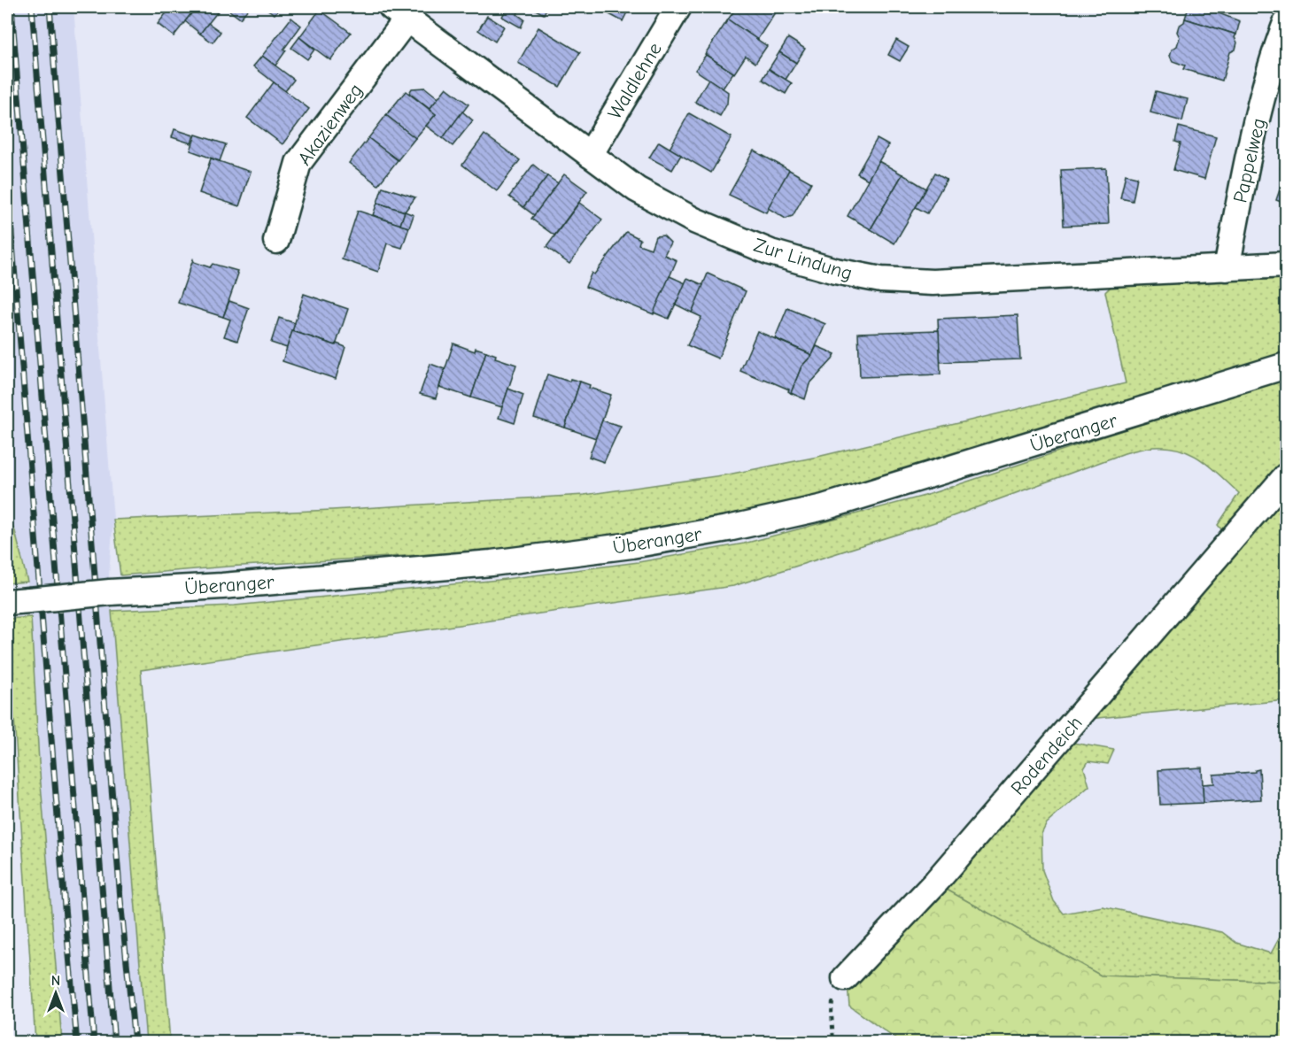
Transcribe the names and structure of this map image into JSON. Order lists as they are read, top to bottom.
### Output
{
  "streets": {
    "street": [
      "Waldlehne",
      "Akazienweg",
      "Pappelweg",
      "Zur Lindung",
      "Überanger",
      "Rodendeich"
    ]
  },
  "crossings": [
    ["Waldlehne", "Zur Lindung"],
    ["Akazienweg", "Zur Lindung"],
    ["Pappelweg", "Zur Lindung"]
  ],
  "north": "top"
}
